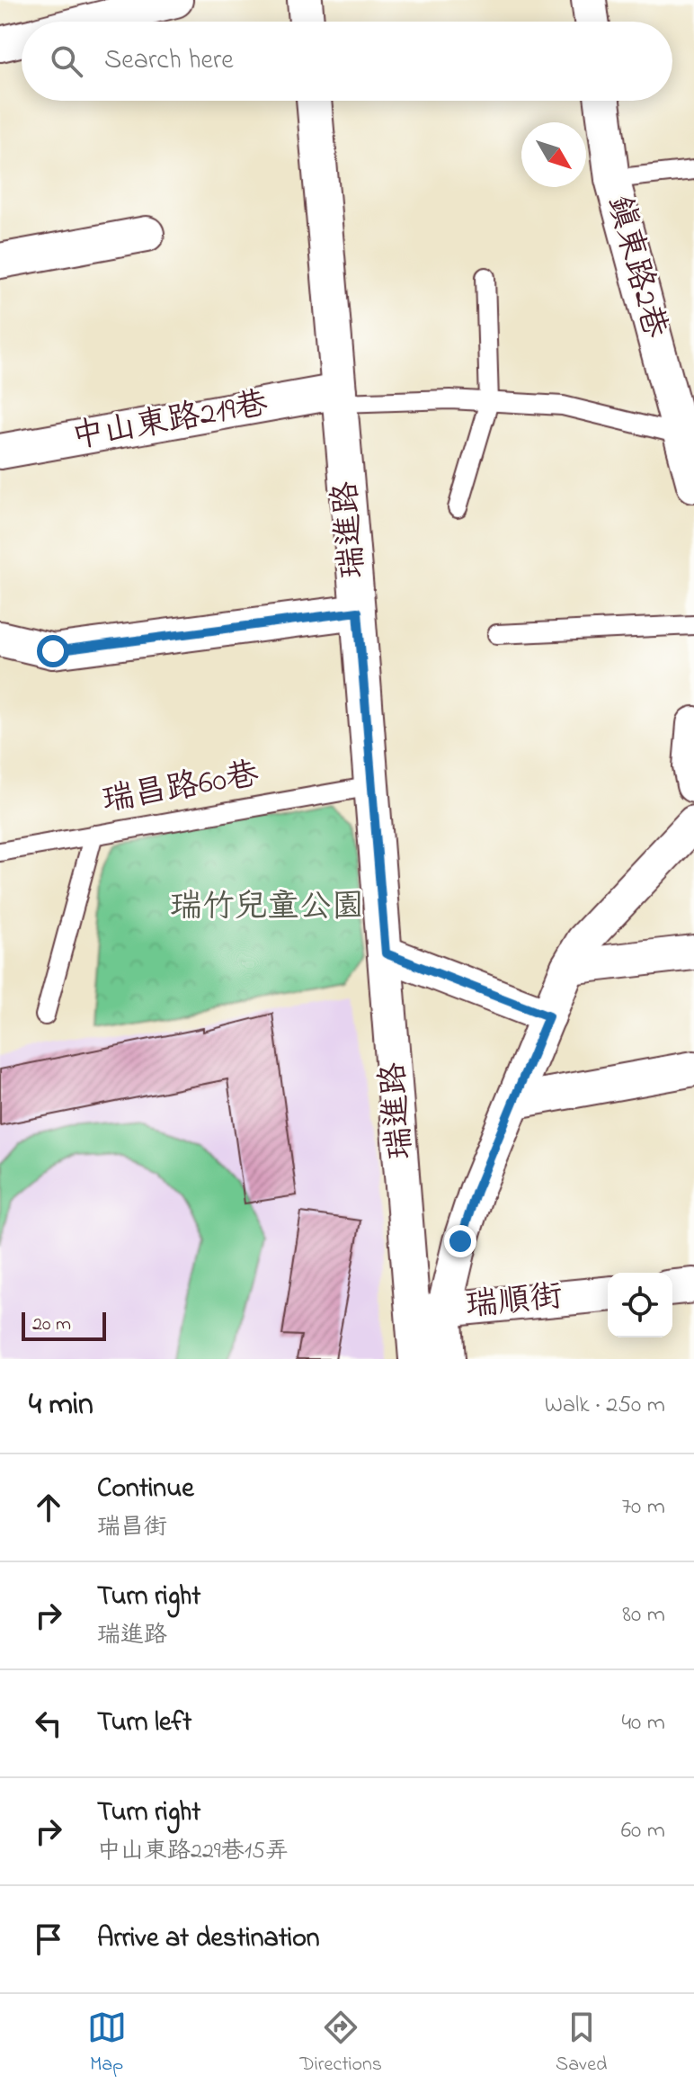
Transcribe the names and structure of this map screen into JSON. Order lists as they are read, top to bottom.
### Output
{
  "streets": {
    "street": [
      "鎮東路2巷",
      "中山東路219巷",
      "瑞進路",
      "瑞順街"
    ],
    "lane": ["瑞昌路60巷"]
  },
  "crossings": [
    ["中山東路219巷", "瑞進路"],
    ["瑞進路", "瑞昌路60巷"],
    ["瑞進路", "瑞順街"]
  ],
  "parks": ["瑞竹兒童公園"],
  "scale_bar": "20 m",
  "north": "bottom right",
  "page": {
    "search": "Search here",
    "scale": "20 m",
    "heading": ["4 min", "Walk · 250 m"],
    "list": [
      ["Continue", "瑞昌街", "70 m"],
      ["Turn right", "瑞進路", "80 m"],
      ["Turn left", "40 m"],
      ["Turn right", "中山東路229巷15弄", "60 m"],
      "Arrive at destination"
    ],
    "nav": ["Map", "Directions", "Saved"]
  }
}
